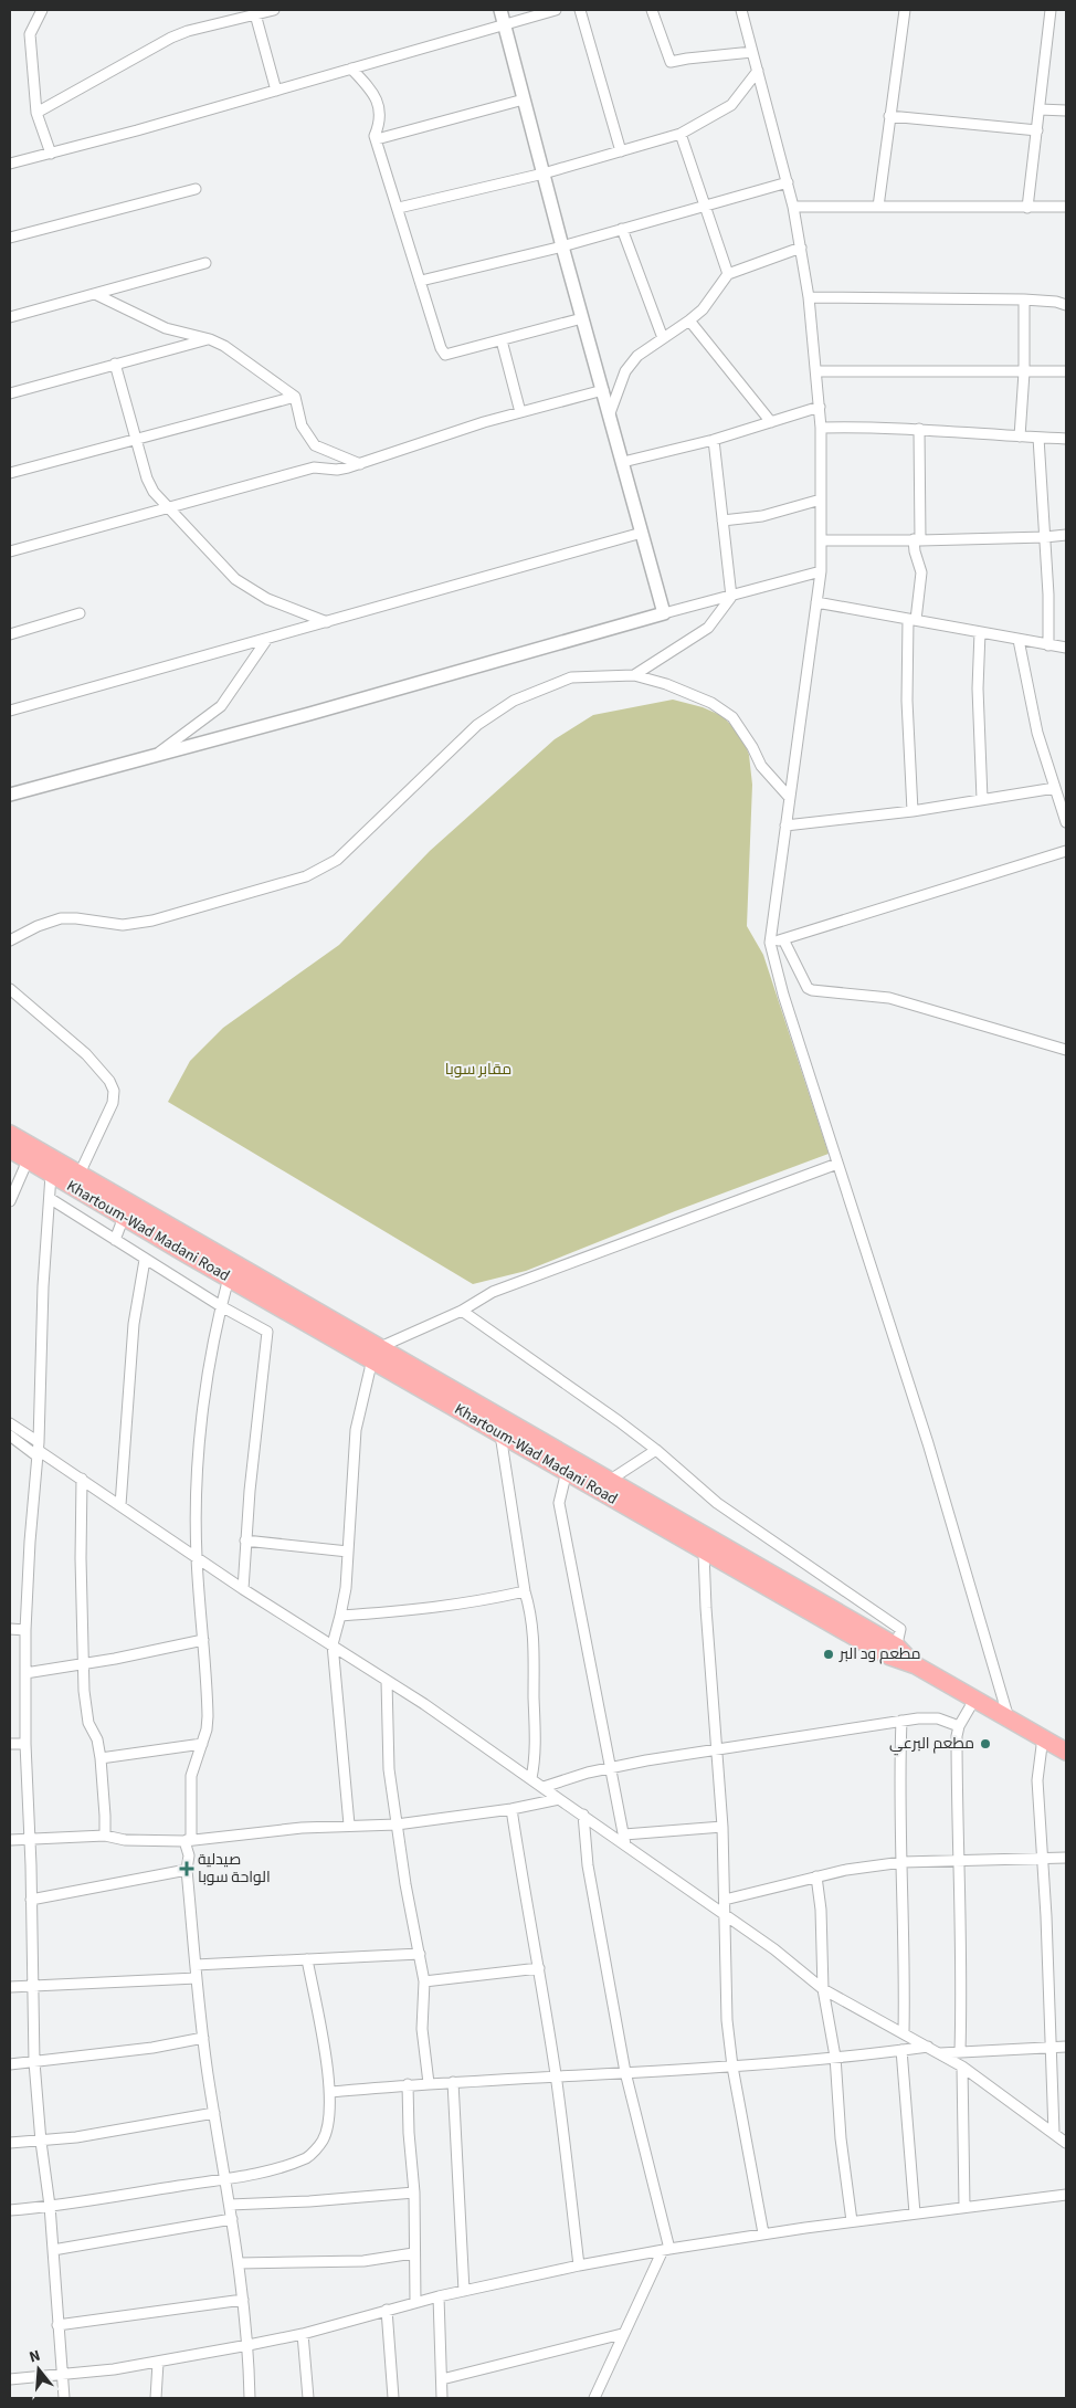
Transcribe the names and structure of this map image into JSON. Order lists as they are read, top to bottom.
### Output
{
  "streets": {
    "highway": ["Khartoum-Wad Madani Road"]
  },
  "parks": ["مقابر سوبا"],
  "places": {
    "other": ["مطعم ود البر", "مطعم البرعي"],
    "health": ["صيدلية الواحة سوبا"]
  },
  "north": "top"
}
